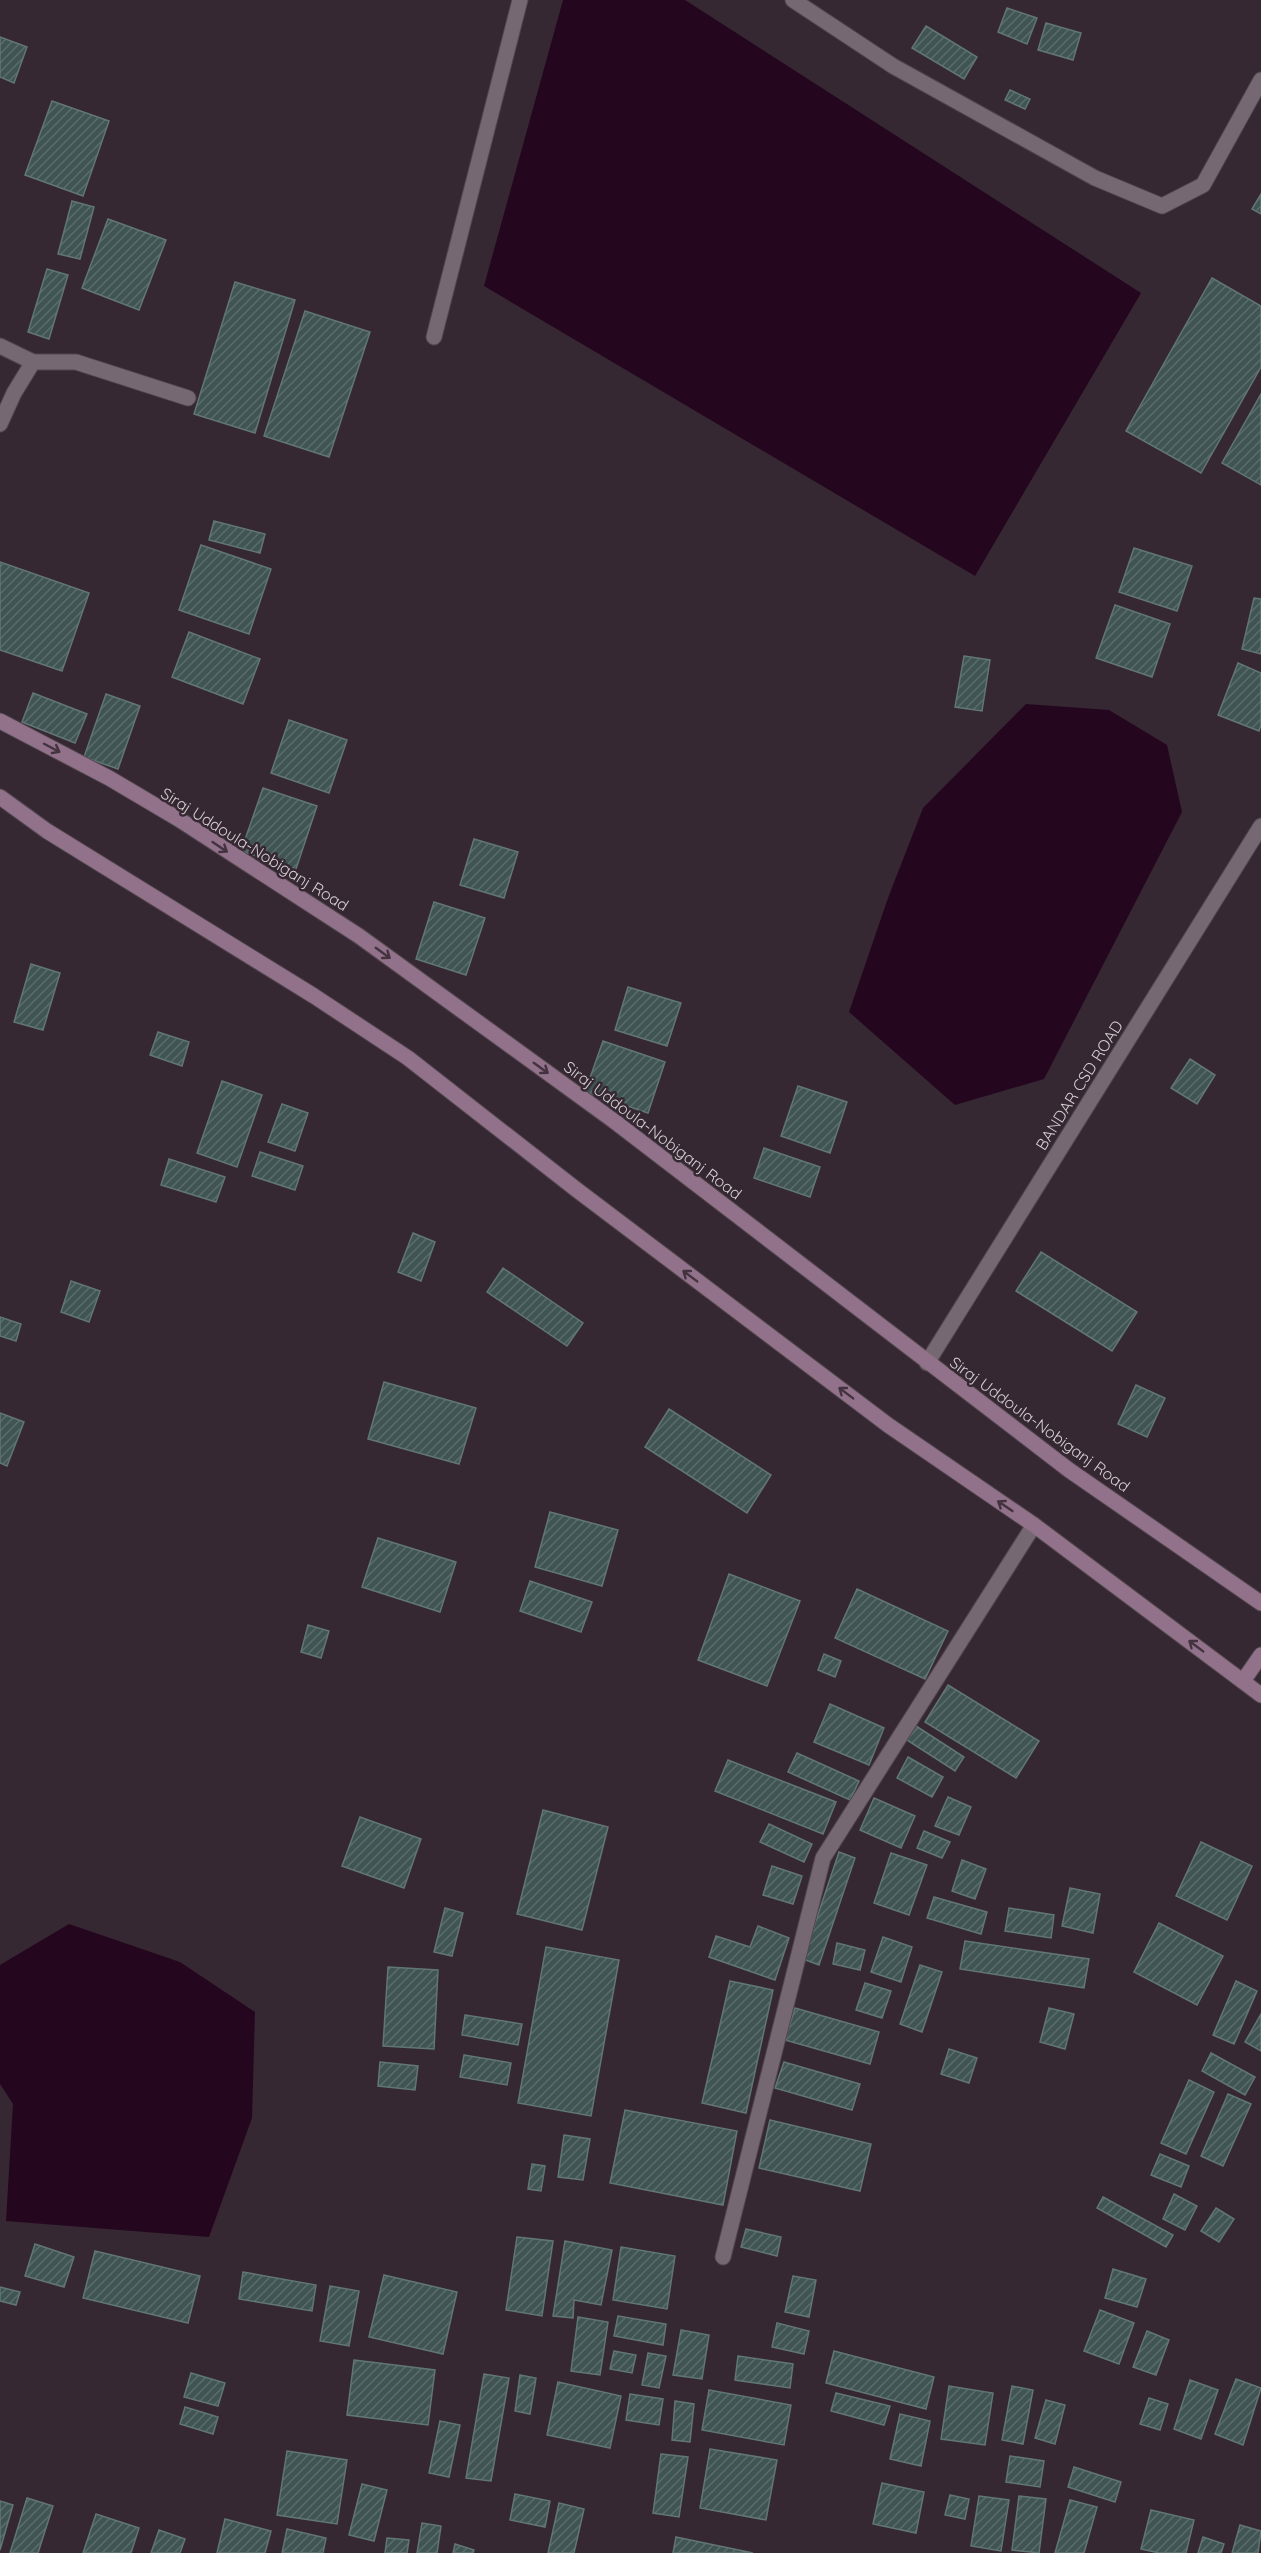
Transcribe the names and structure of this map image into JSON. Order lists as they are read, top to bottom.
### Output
{
  "streets": {
    "main road": ["Siraj Uddoula-Nobiganj Road"],
    "street": ["BANDAR CSD ROAD"]
  },
  "crossings": [
    ["Siraj Uddoula-Nobiganj Road", "BANDAR CSD ROAD"]
  ]
}
